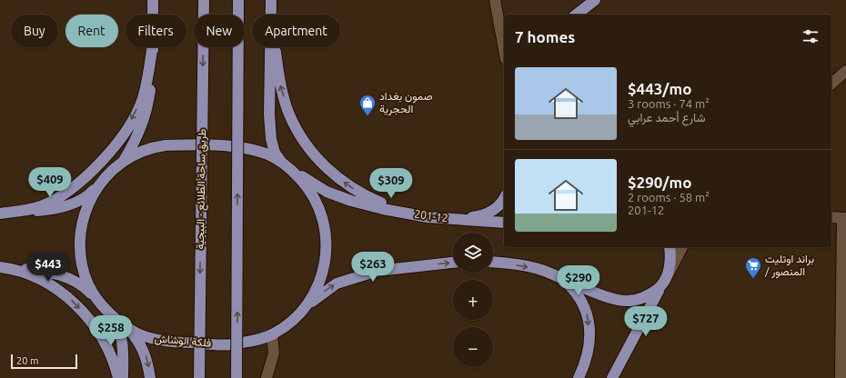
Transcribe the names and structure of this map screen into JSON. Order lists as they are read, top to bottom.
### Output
{
  "streets": {
    "main road": ["طريق ساحة الطلائع - البيجية", "201-12", "فلكة الوشاش"]
  },
  "crossings": [
    ["201-12", "فلكة الوشاش"]
  ],
  "places": {
    "shop": ["صمون بغداد الحجرية"],
    "supermarket": ["براند اوتليت / المنصور"]
  },
  "scale_bar": "20 m",
  "page": {
    "chip": [
      "Buy",
      "Rent",
      "Filters",
      "New",
      "Apartment"
    ],
    "heading": "7 homes",
    "list": [
      {
        "name": "$443/mo",
        "note": "3 rooms · 74 m² · شارع أحمد عرابي"
      },
      {
        "name": "$290/mo",
        "note": "2 rooms · 58 m² · 201-12"
      }
    ],
    "price": [
      "$409",
      "$309",
      "$443",
      "$263",
      "$290",
      "$727",
      "$258"
    ],
    "map_buttons": ["+", "−"],
    "scale": "20 m"
  }
}
